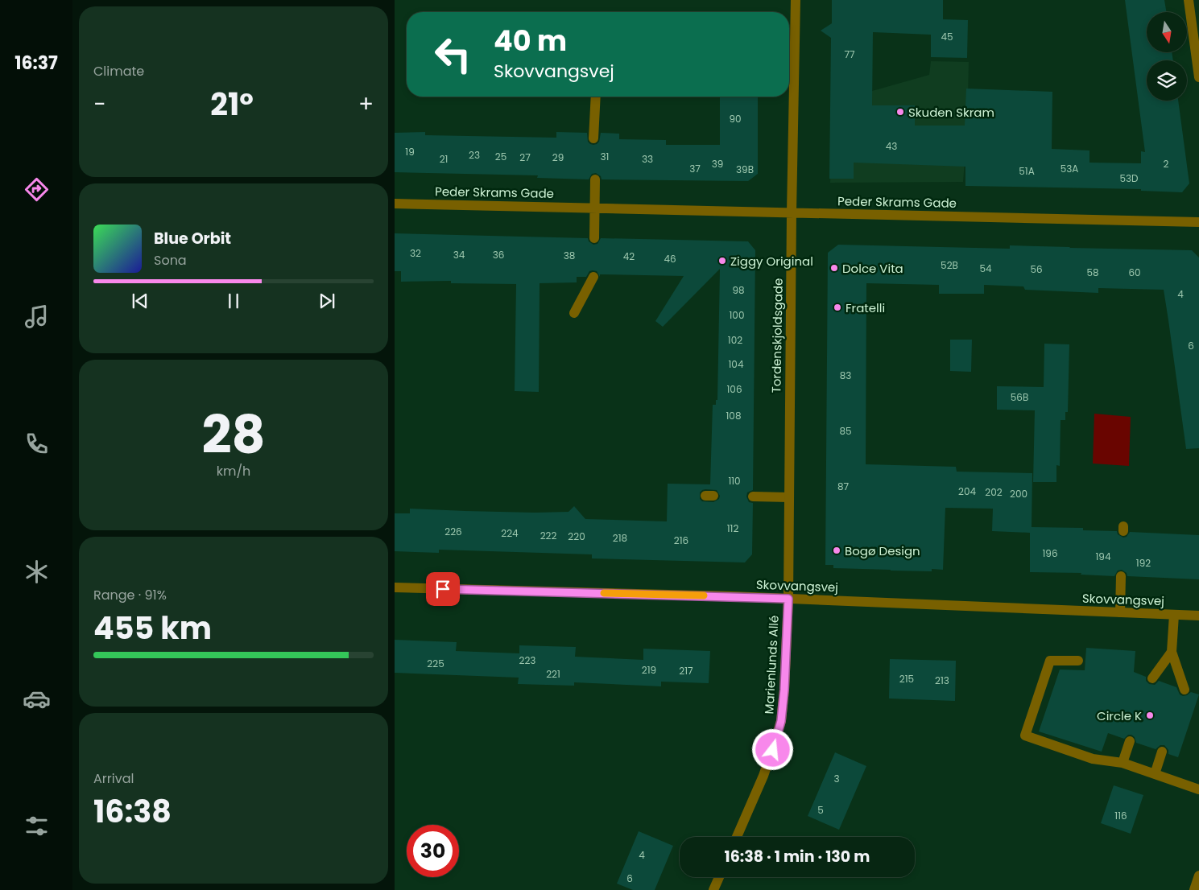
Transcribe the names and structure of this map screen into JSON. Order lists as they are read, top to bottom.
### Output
{
  "streets": {
    "street": [
      "Peder Skrams Gade",
      "Tordenskjoldsgade",
      "Skovvangsvej",
      "Marienlunds Allé"
    ]
  },
  "crossings": [
    ["Peder Skrams Gade", "Tordenskjoldsgade"],
    ["Tordenskjoldsgade", "Skovvangsvej"],
    ["Tordenskjoldsgade", "Marienlunds Allé"],
    ["Skovvangsvej", "Marienlunds Allé"]
  ],
  "places": [
    "Skuden Skram",
    "Ziggy Original",
    "Dolce Vita",
    "Fratelli",
    "Bogø Design",
    "Circle K"
  ],
  "house_numbers": [
    "45",
    "77",
    "90",
    "43",
    "19",
    "23",
    "25",
    "31",
    "27",
    "29",
    "21",
    "33",
    "39",
    "2",
    "37",
    "53A",
    "39B",
    "51A",
    "53D",
    "32",
    "34",
    "36",
    "38",
    "42",
    "46",
    "52B",
    "54",
    "56",
    "58",
    "60",
    "98",
    "4",
    "100",
    "102",
    "6",
    "104",
    "83",
    "106",
    "56B",
    "108",
    "85",
    "110",
    "87",
    "204",
    "202",
    "200",
    "112",
    "226",
    "224",
    "222",
    "220",
    "218",
    "216",
    "196",
    "194",
    "192",
    "223",
    "225",
    "219",
    "217",
    "221",
    "215",
    "213",
    "3",
    "5",
    "116",
    "4",
    "6"
  ],
  "north": "bottom",
  "page": {
    "tabs": "16:37",
    "tile": [
      "Climate",
      ["28", "km/h"],
      ["Range · 91%", "455 km"],
      ["Arrival", "16:38"]
    ],
    "turn": ["40 m", "Skovvangsvej"],
    "heat": ["−", "21°", "+"],
    "song": ["Blue Orbit", "Sona"],
    "limit": "30",
    "trip": "16:38 · 1 min · 130 m"
  }
}
